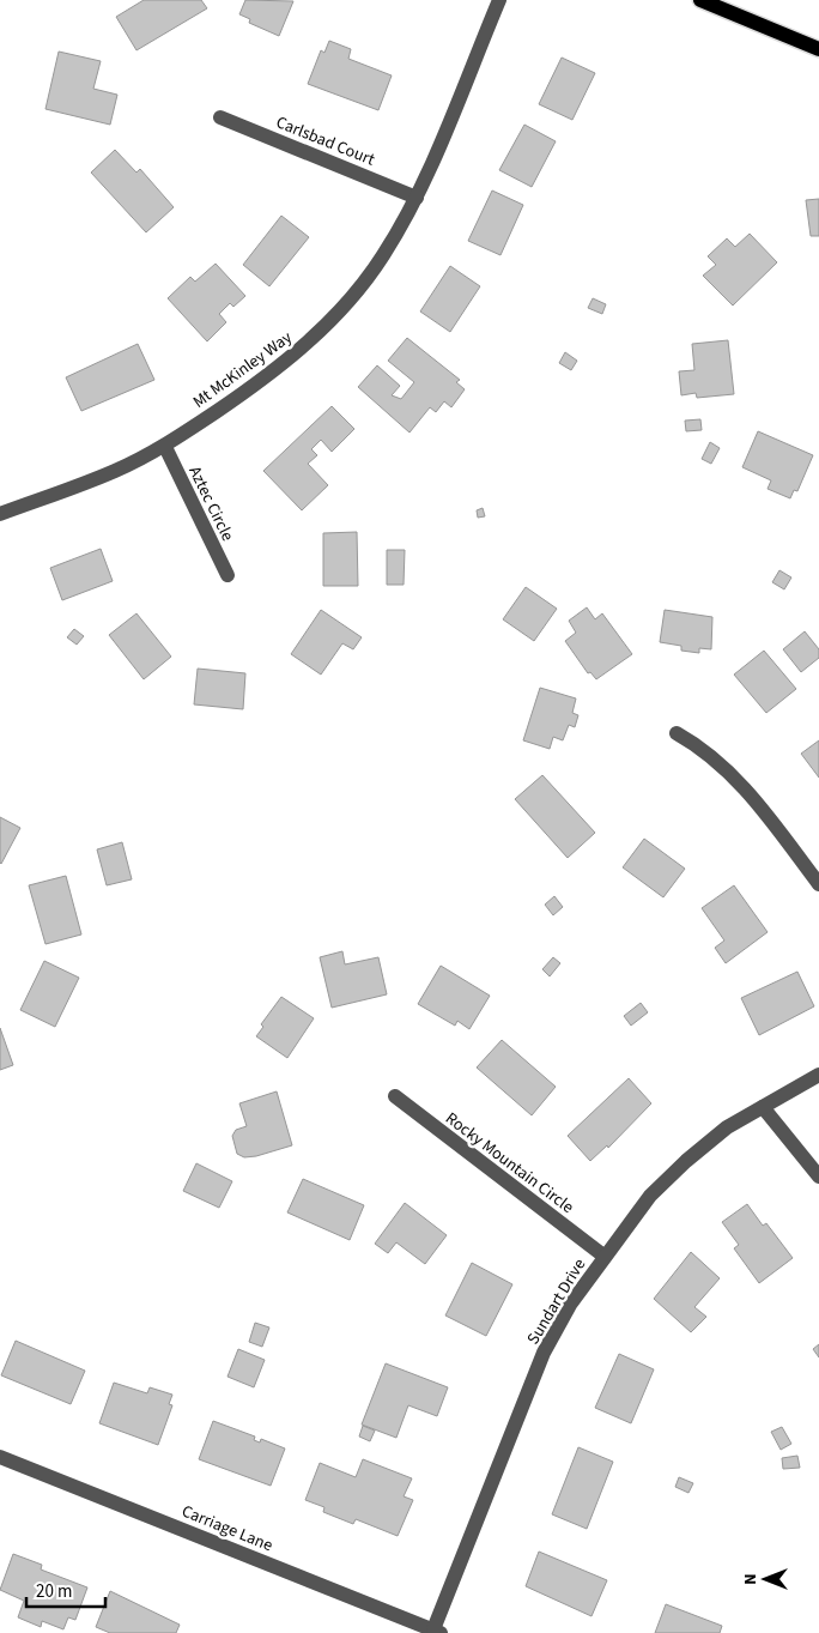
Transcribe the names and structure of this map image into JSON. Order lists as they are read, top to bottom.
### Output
{
  "streets": {
    "street": [
      "Carlsbad Court",
      "Mt McKinley Way",
      "Aztec Circle",
      "Rocky Mountain Circle",
      "Sundart Drive",
      "Carriage Lane"
    ]
  },
  "crossings": [
    ["Carlsbad Court", "Mt McKinley Way"],
    ["Mt McKinley Way", "Aztec Circle"],
    ["Rocky Mountain Circle", "Sundart Drive"],
    ["Sundart Drive", "Carriage Lane"]
  ],
  "scale_bar": "20 m",
  "north": "left"
}
